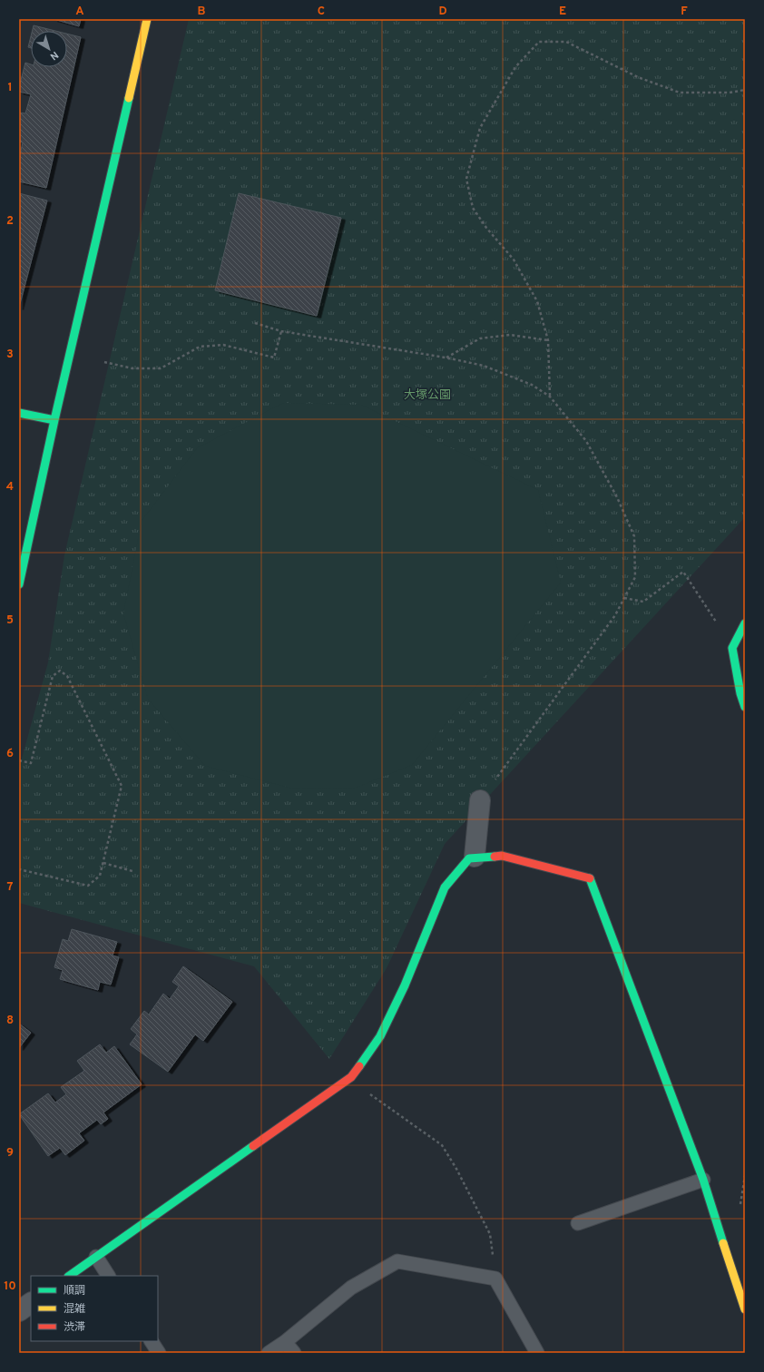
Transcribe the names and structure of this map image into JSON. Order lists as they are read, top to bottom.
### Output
{
  "parks": ["大塚公園"],
  "legend": ["順調", "混雑", "渋滞"],
  "north": "bottom right",
  "grid": {
    "columns": [
      "A",
      "B",
      "C",
      "D",
      "E",
      "F"
    ],
    "rows": [
      "1",
      "2",
      "3",
      "4",
      "5",
      "6",
      "7",
      "8",
      "9",
      "10"
    ]
  }
}
